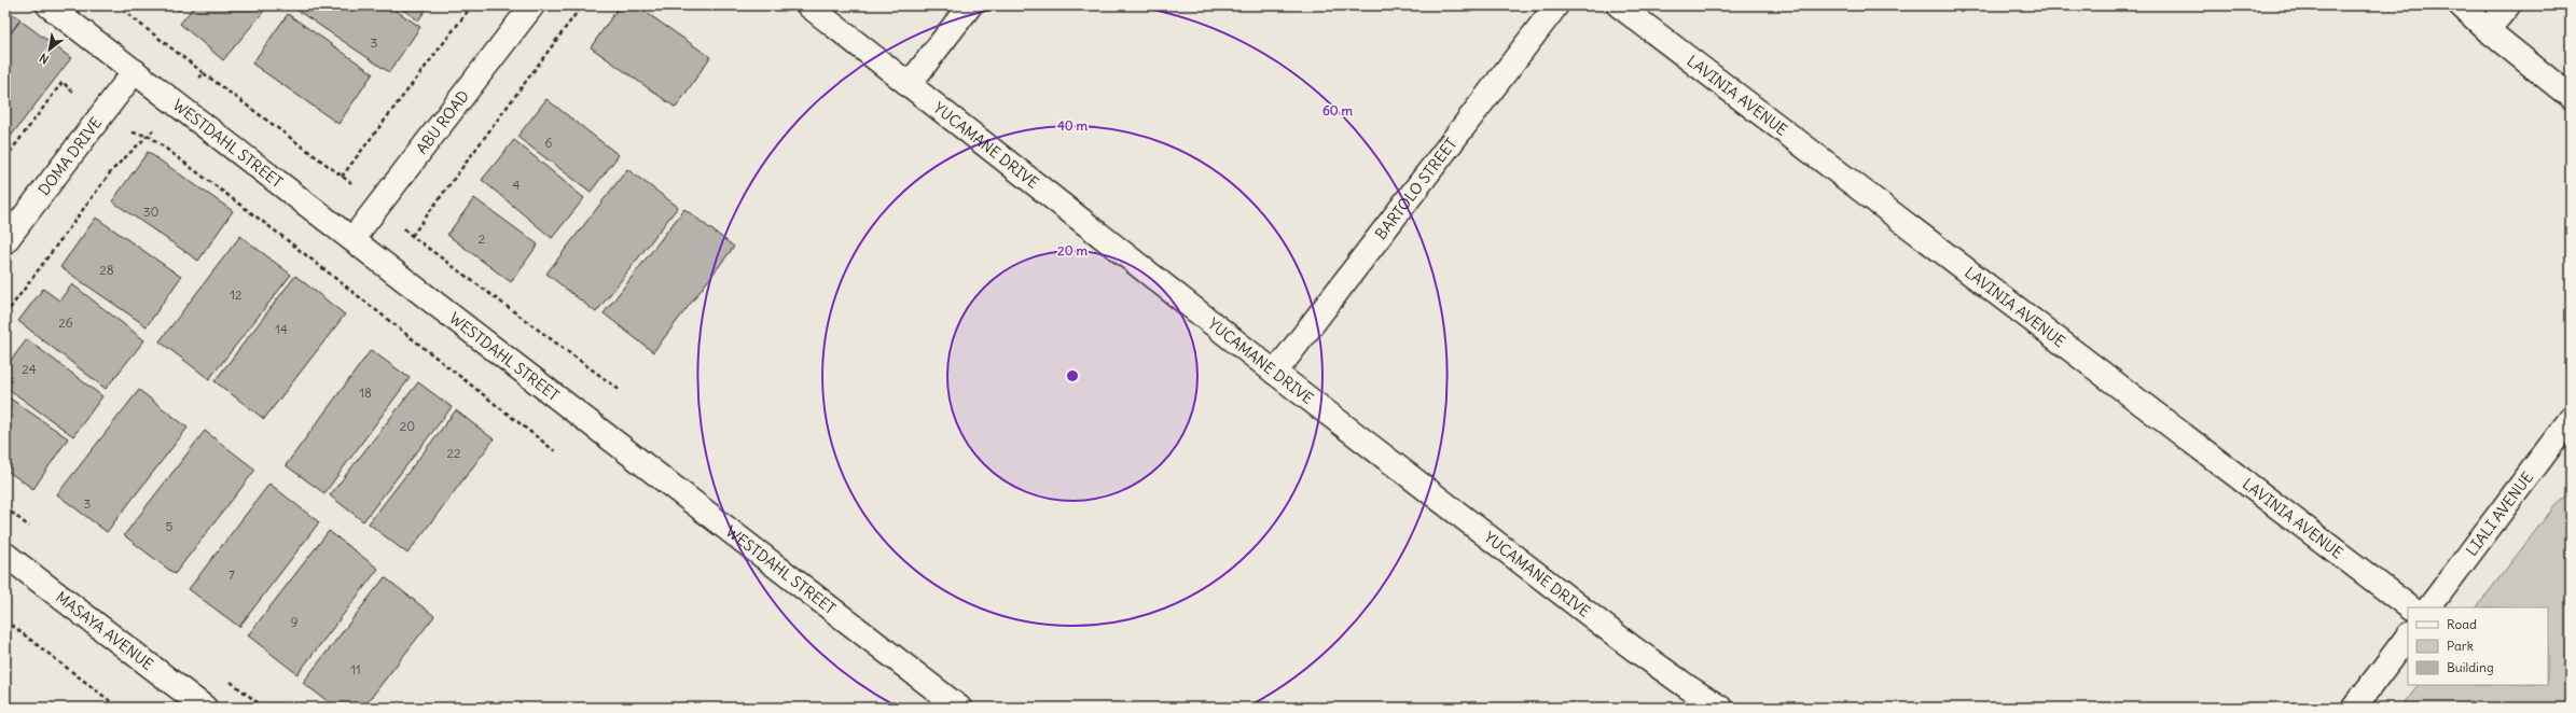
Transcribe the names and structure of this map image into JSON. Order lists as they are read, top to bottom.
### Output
{
  "streets": {
    "street": [
      "LAVINIA AVENUE",
      "ABU ROAD",
      "WESTDAHL STREET",
      "YUCAMANE DRIVE",
      "DOMA DRIVE",
      "BARTOLO STREET",
      "LIALI AVENUE",
      "MASAYA AVENUE"
    ]
  },
  "crossings": [
    ["ABU ROAD", "WESTDAHL STREET"],
    ["WESTDAHL STREET", "DOMA DRIVE"],
    ["YUCAMANE DRIVE", "BARTOLO STREET"]
  ],
  "house_numbers": [
    "3",
    "6",
    "4",
    "30",
    "2",
    "28",
    "12",
    "26",
    "14",
    "24",
    "18",
    "20",
    "22",
    "3",
    "5",
    "7",
    "9",
    "11"
  ],
  "legend": ["Road", "Park", "Building"],
  "north": "bottom left",
  "rings": ["60 m", "40 m", "20 m"]
}
